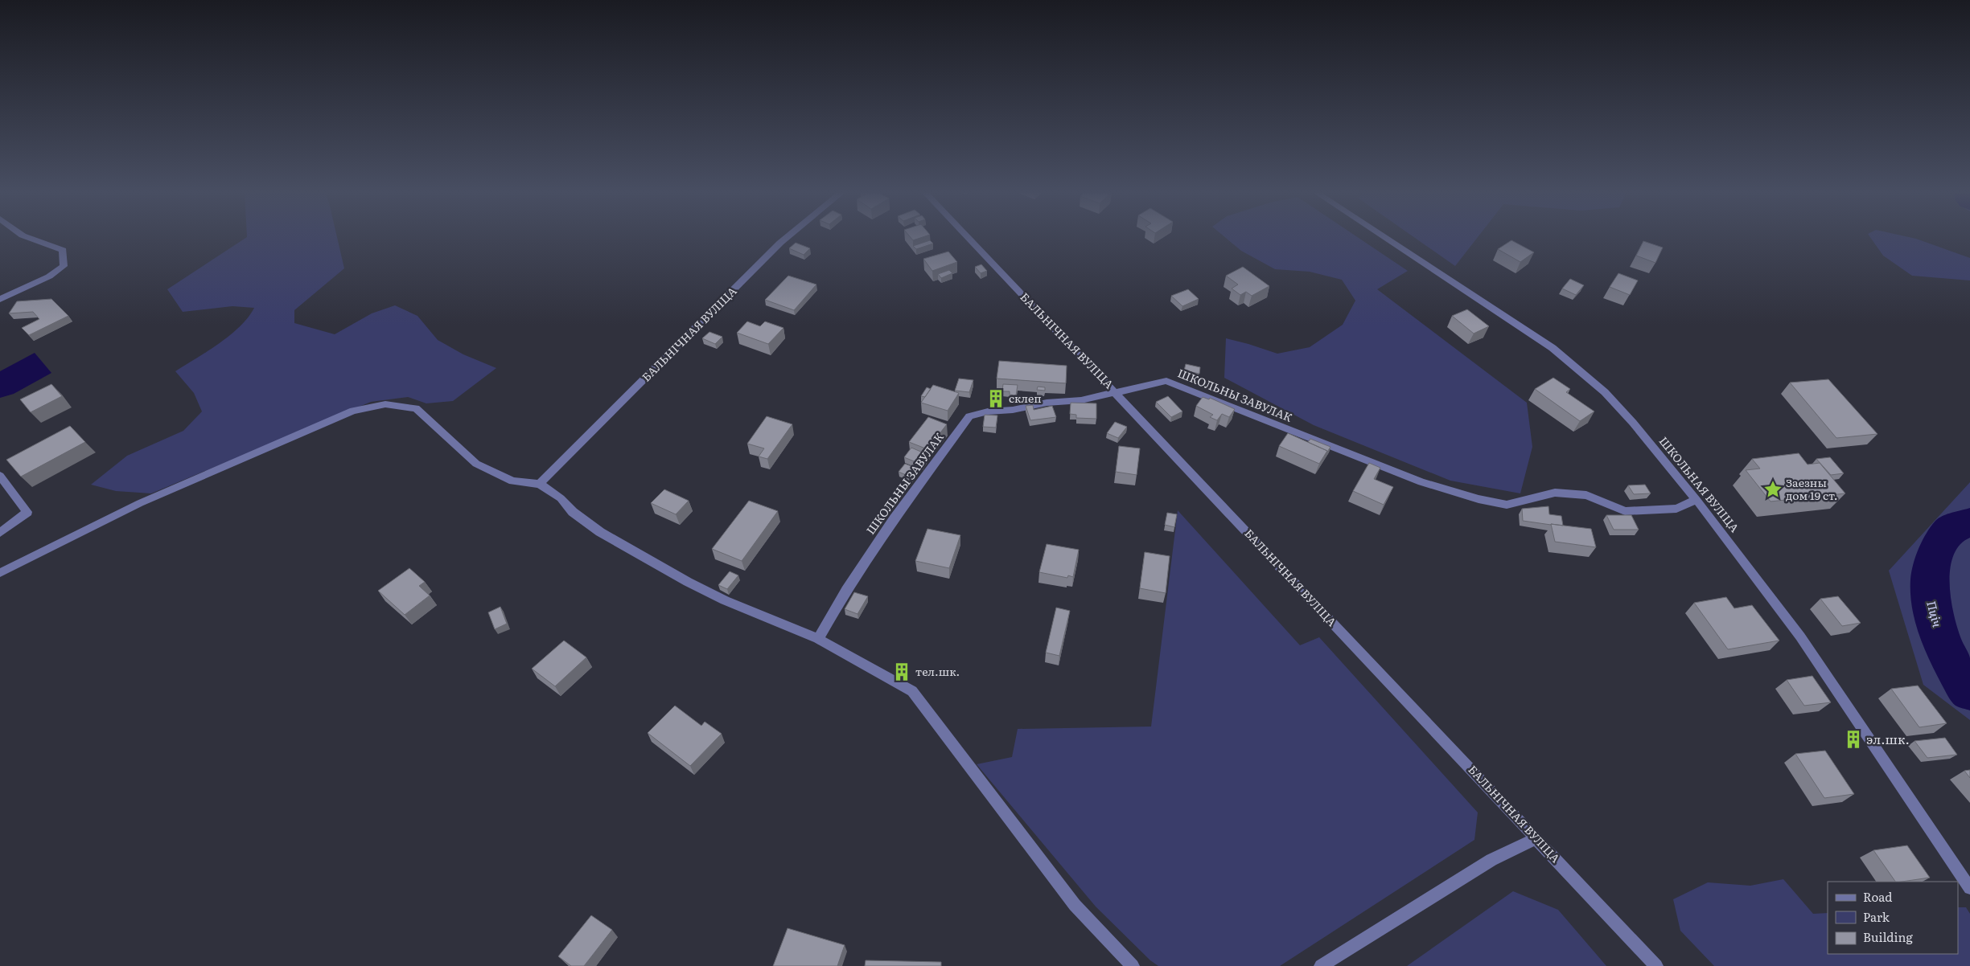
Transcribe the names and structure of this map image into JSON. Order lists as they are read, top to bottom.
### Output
{
  "streets": {
    "street": ["БАЛЬНІЧНАЯ ВУЛІЦА", "ШКОЛЬНЫ ЗАВУЛАК", "ШКОЛЬНАЯ ВУЛІЦА"]
  },
  "crossings": [
    ["БАЛЬНІЧНАЯ ВУЛІЦА", "ШКОЛЬНЫ ЗАВУЛАК"],
    ["ШКОЛЬНЫ ЗАВУЛАК", "ШКОЛЬНАЯ ВУЛІЦА"]
  ],
  "water": ["Пціч"],
  "places": {
    "building": ["склеп", "тел.шк.", "эл.шк."],
    "place": ["Заезны дом 19 ст."]
  },
  "legend": ["Road", "Park", "Building"]
}
